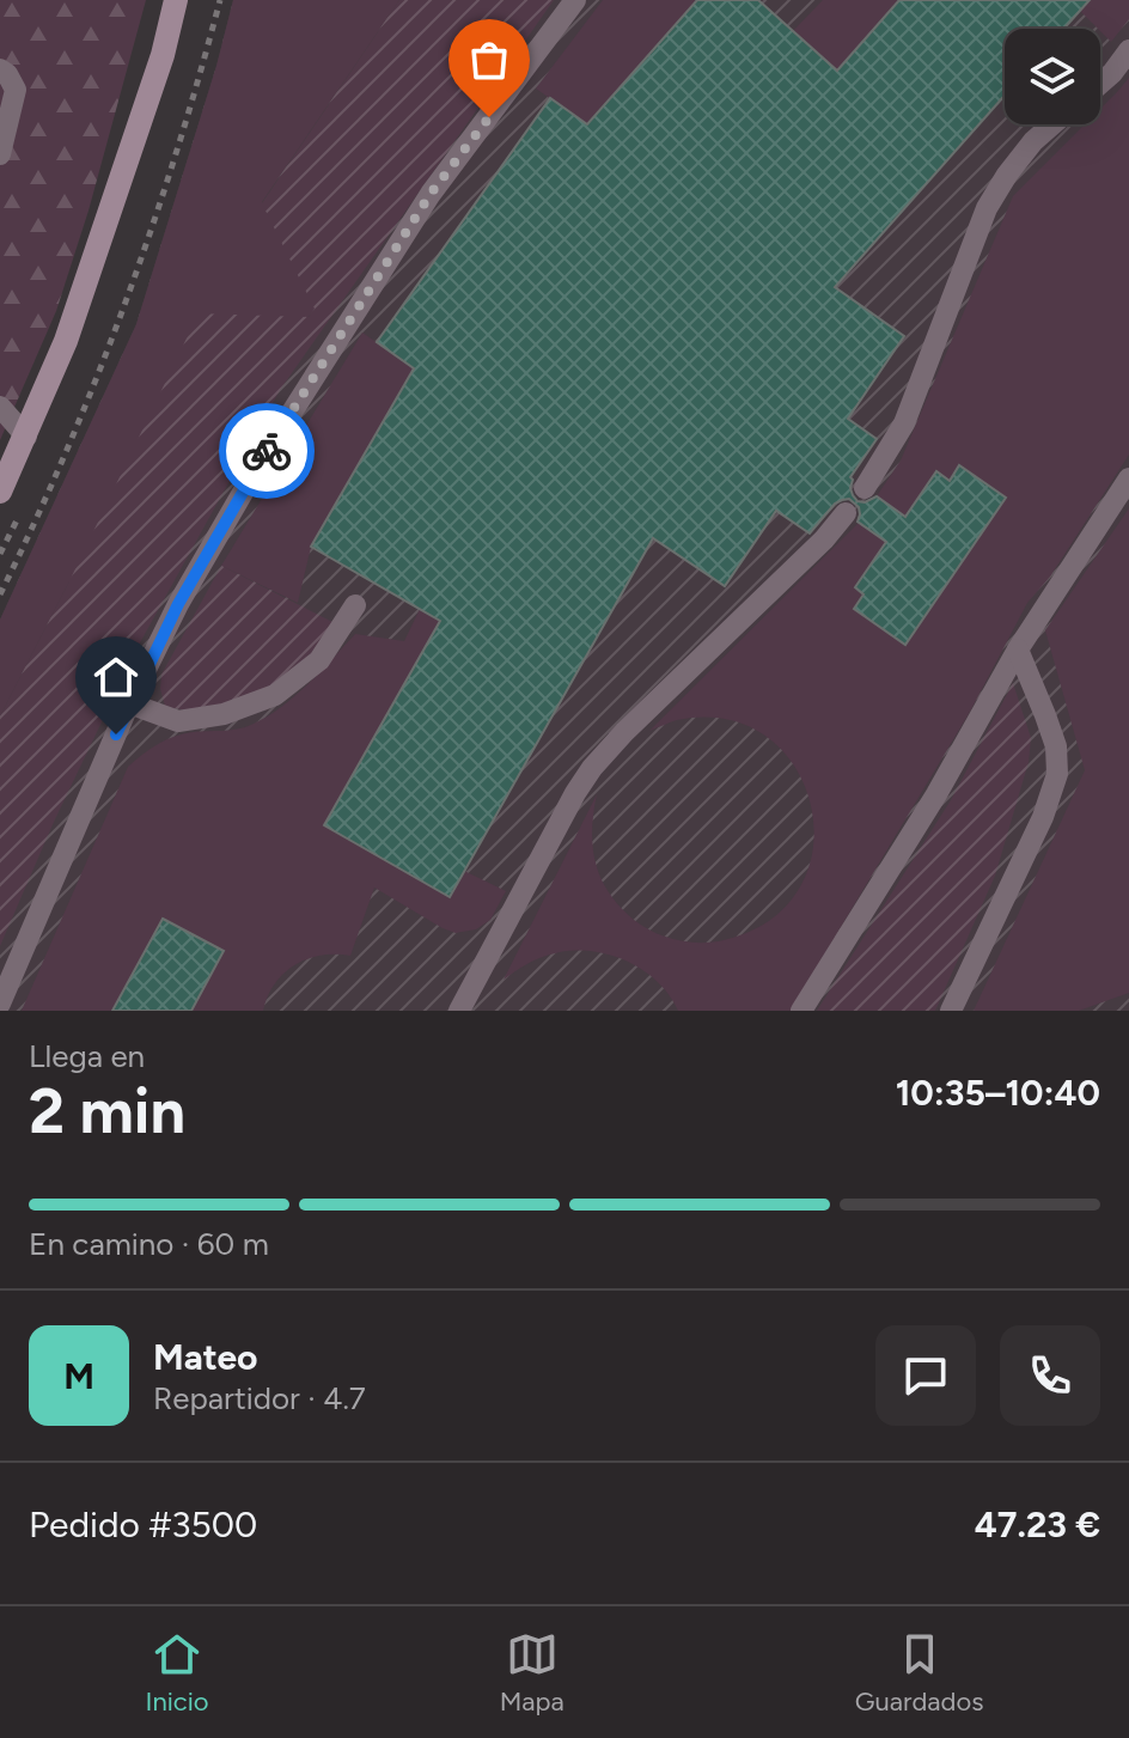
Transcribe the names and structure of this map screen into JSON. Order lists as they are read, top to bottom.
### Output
{
  "page": {
    "heading": ["2 min", "Llega en", "10:35–10:40"],
    "panel": [
      "Mateo",
      "Repartidor · 4.7",
      "Pedido #3500",
      "47.23 €"
    ],
    "bar": "En camino · 60 m",
    "round": "M",
    "tabs": ["Inicio", "Mapa", "Guardados"]
  }
}
